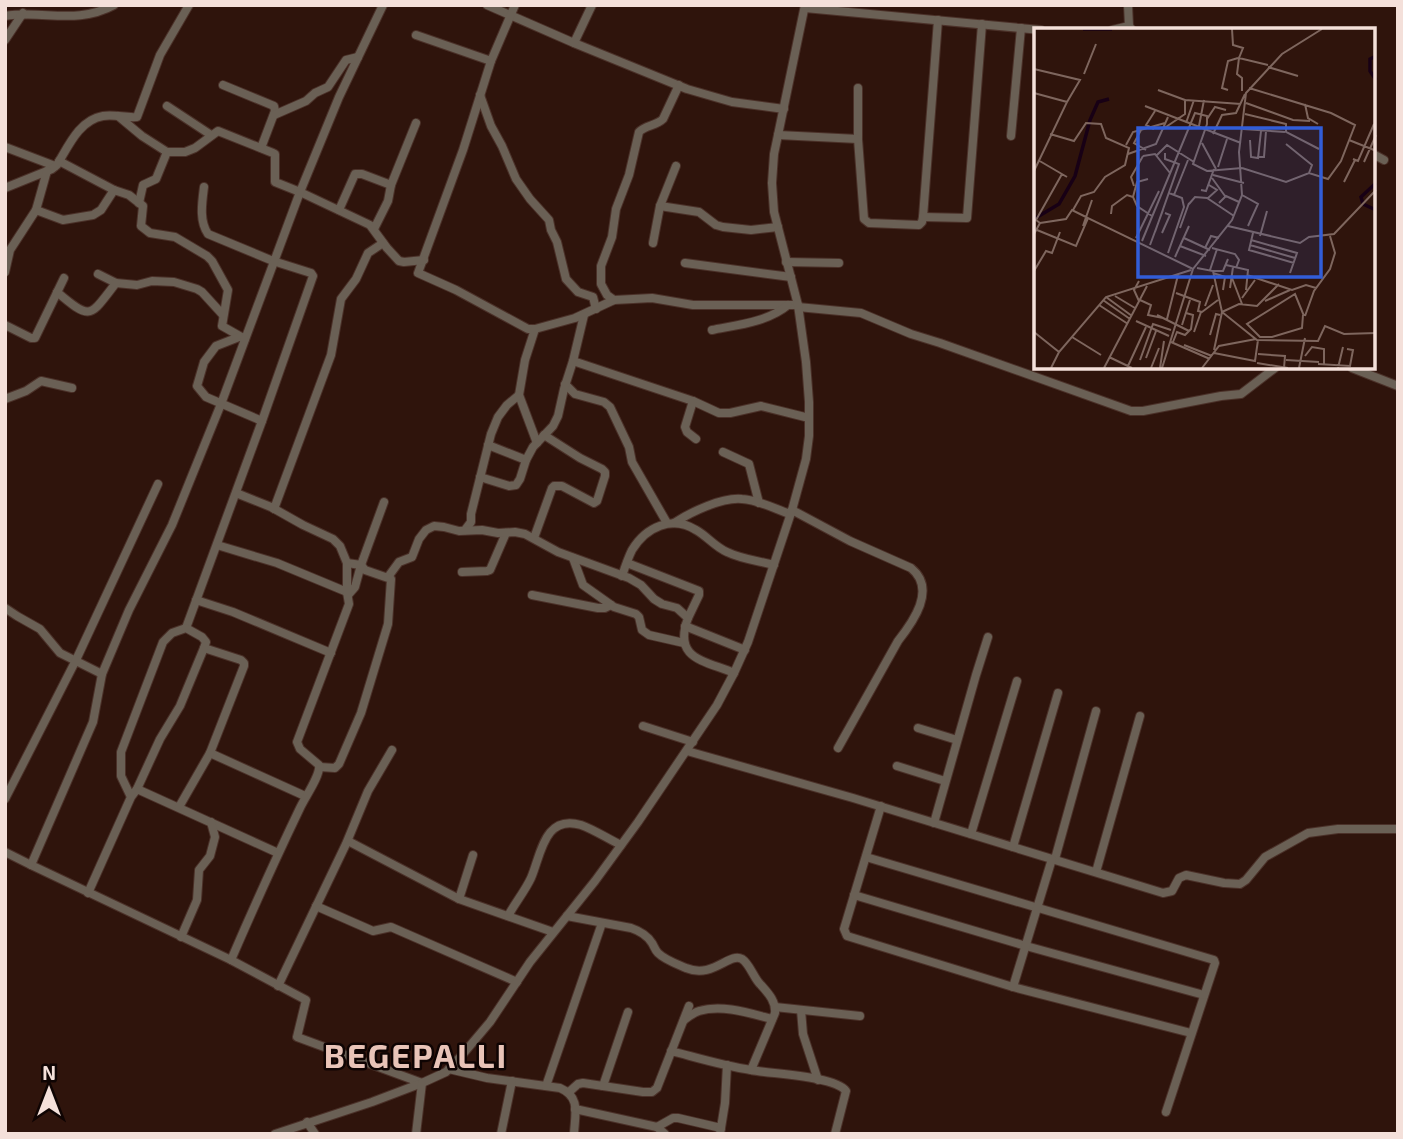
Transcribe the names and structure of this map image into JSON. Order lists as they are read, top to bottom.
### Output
{
  "districts": ["BEGEPALLI"],
  "north": "top"
}
